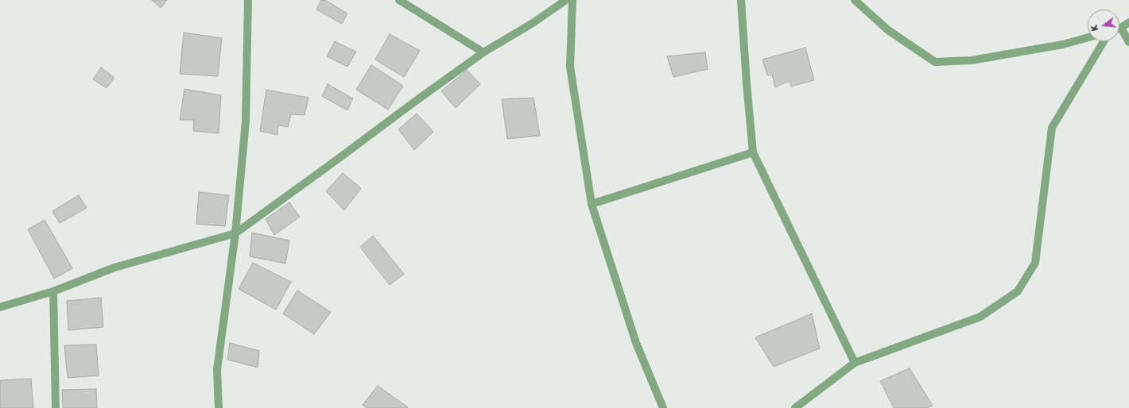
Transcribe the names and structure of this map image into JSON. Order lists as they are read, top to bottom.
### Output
{
  "north": "left"
}
